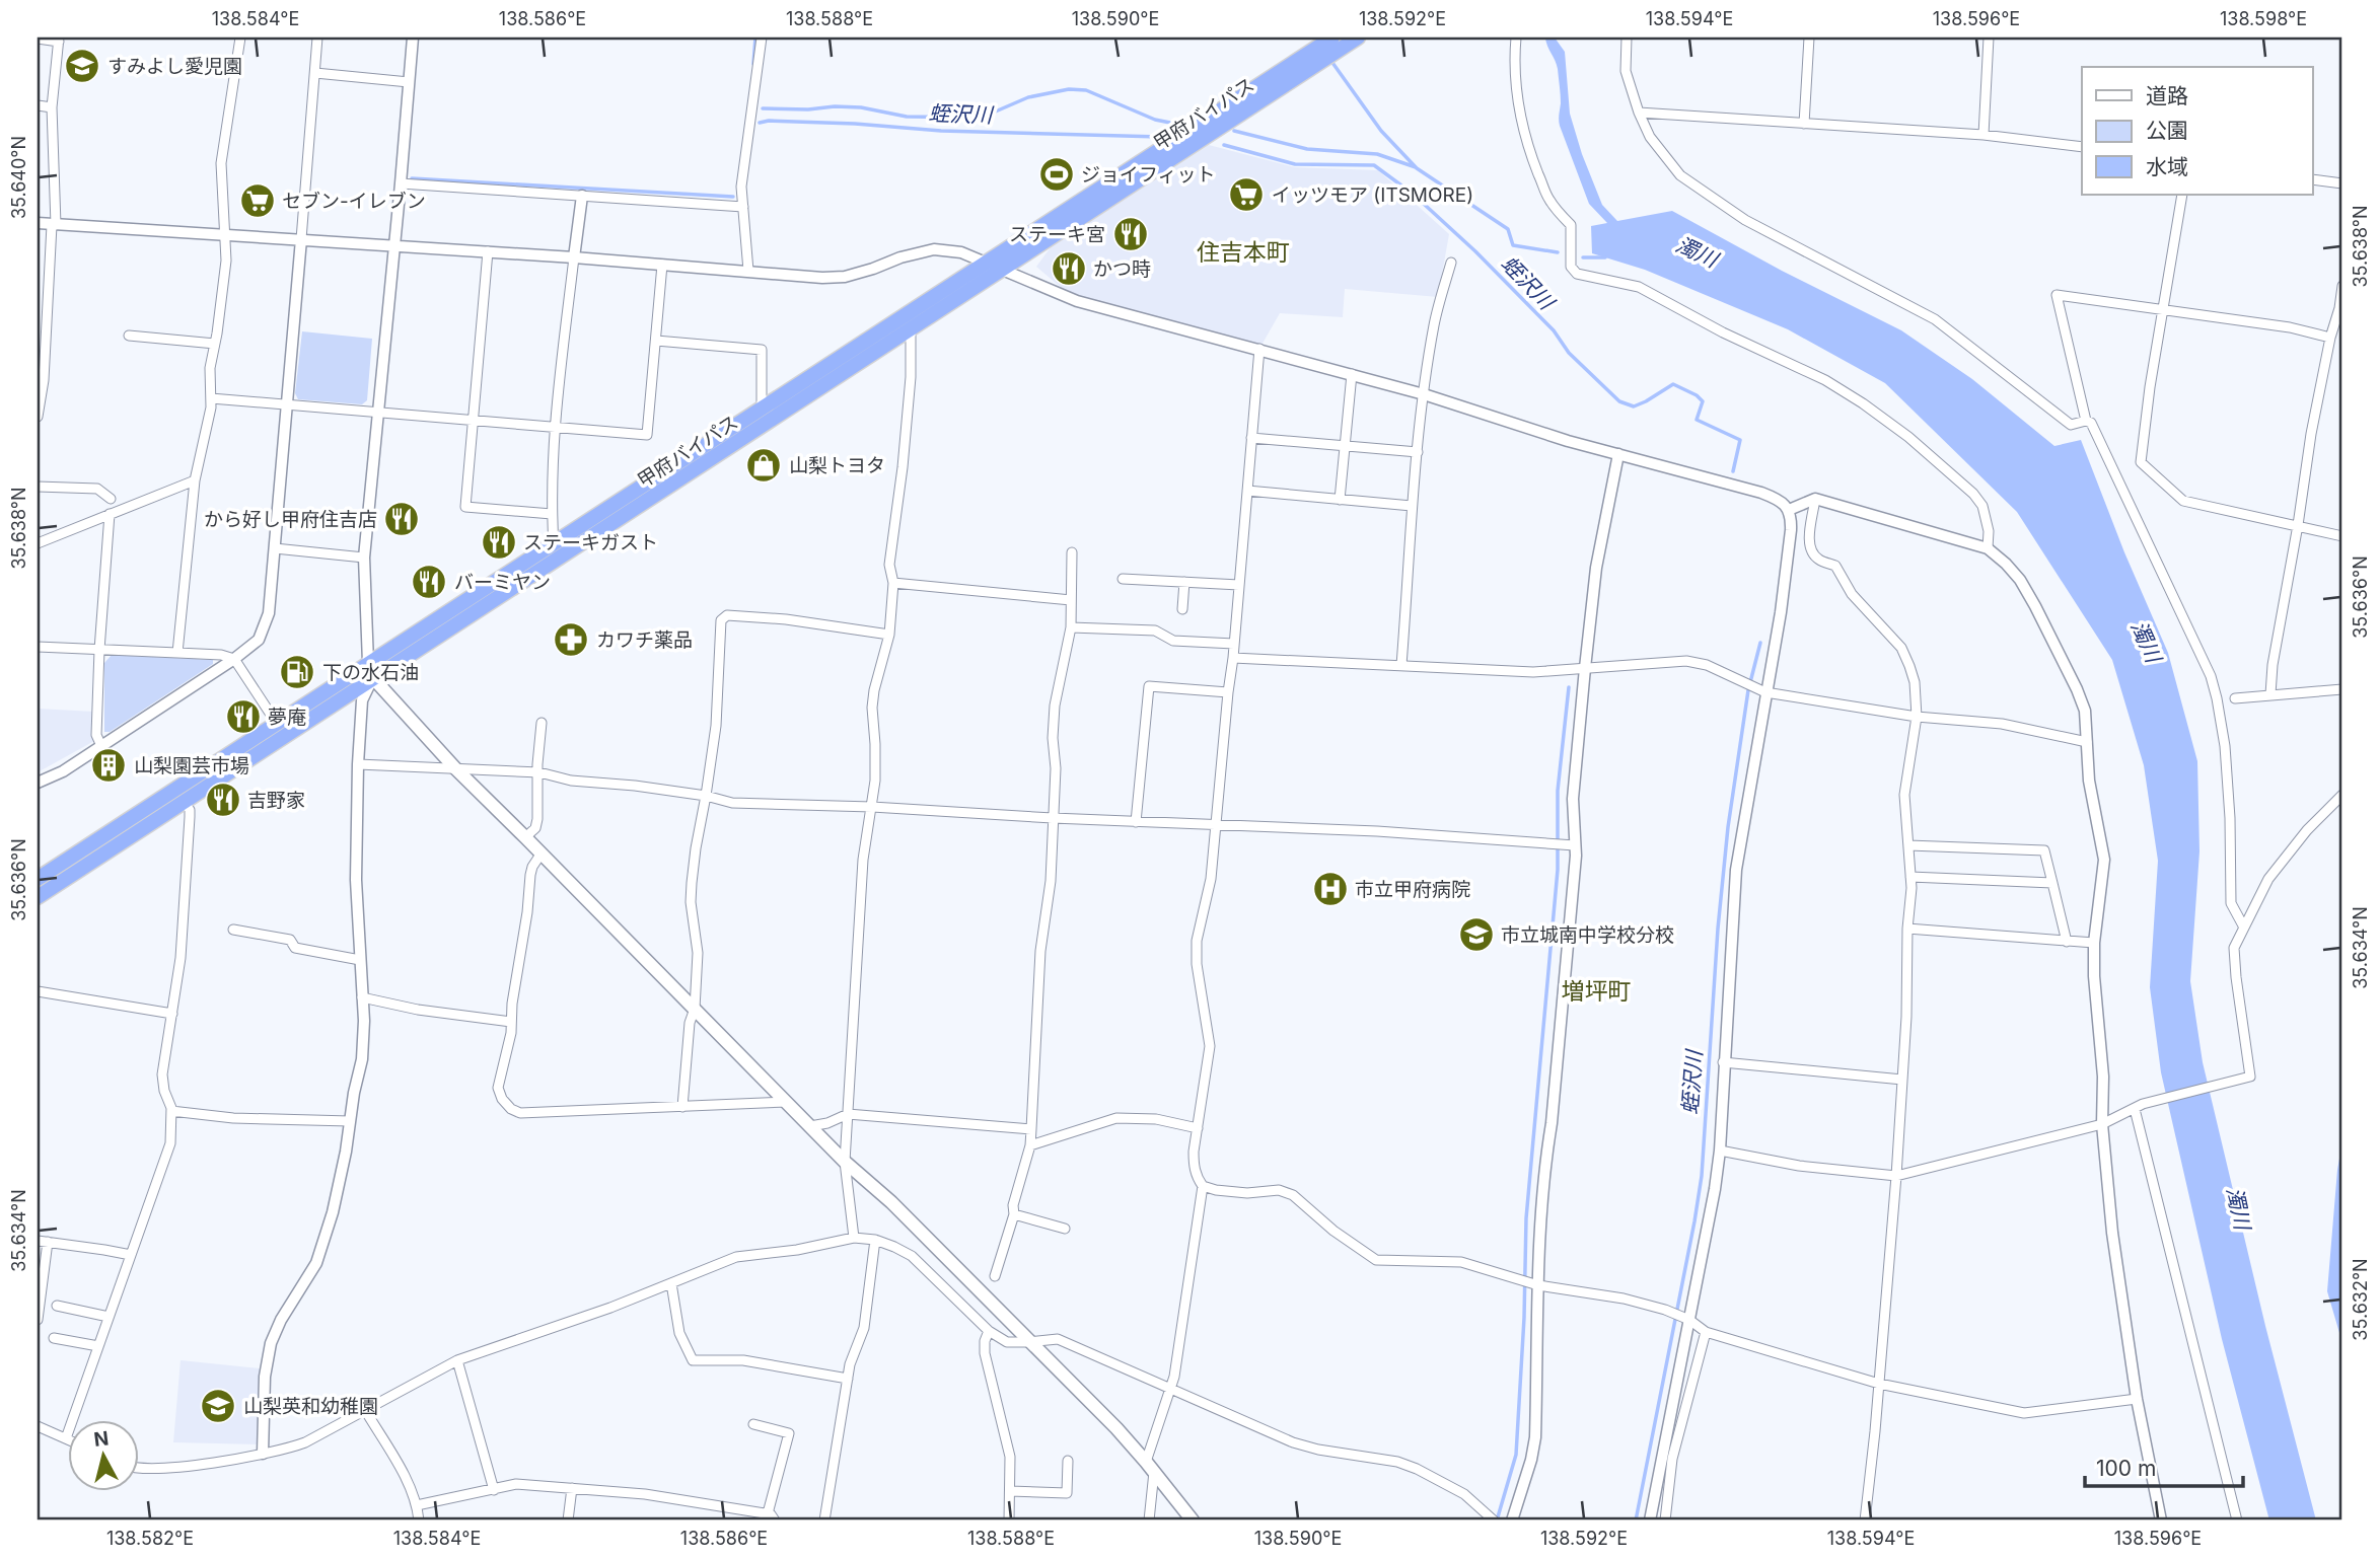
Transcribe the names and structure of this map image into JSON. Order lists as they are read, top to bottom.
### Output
{
  "streets": {
    "highway": ["甲府バイパス"]
  },
  "districts": ["住吉本町", "増坪町"],
  "water": ["蛭沢川", "濁川"],
  "places": {
    "school or university": ["すみよし愛児園", "市立城南中学校分校", "山梨英和幼稚園"],
    "sports": ["ジョイフィット"],
    "supermarket": ["イッツモア (ITSMORE)", "セブン-イレブン"],
    "restaurant": [
      "ステーキ宮",
      "かつ時",
      "から好し甲府住吉店",
      "ステーキガスト",
      "バーミヤン",
      "夢庵",
      "吉野家"
    ],
    "shop": ["山梨トヨタ"],
    "pharmacy": ["カワチ薬品"],
    "fuel station": ["下の水石油"],
    "building": ["山梨園芸市場"],
    "hospital": ["市立甲府病院"]
  },
  "legend": ["道路", "公園", "水域"],
  "scale_bar": "100 m",
  "north": "top",
  "coordinates": [
    "138.584°E",
    "138.586°E",
    "138.588°E",
    "138.590°E",
    "138.592°E",
    "138.594°E",
    "138.596°E",
    "138.598°E",
    "35.640°N",
    "35.638°N",
    "35.636°N",
    "35.634°N",
    "35.632°N",
    "138.582°E"
  ]
}
